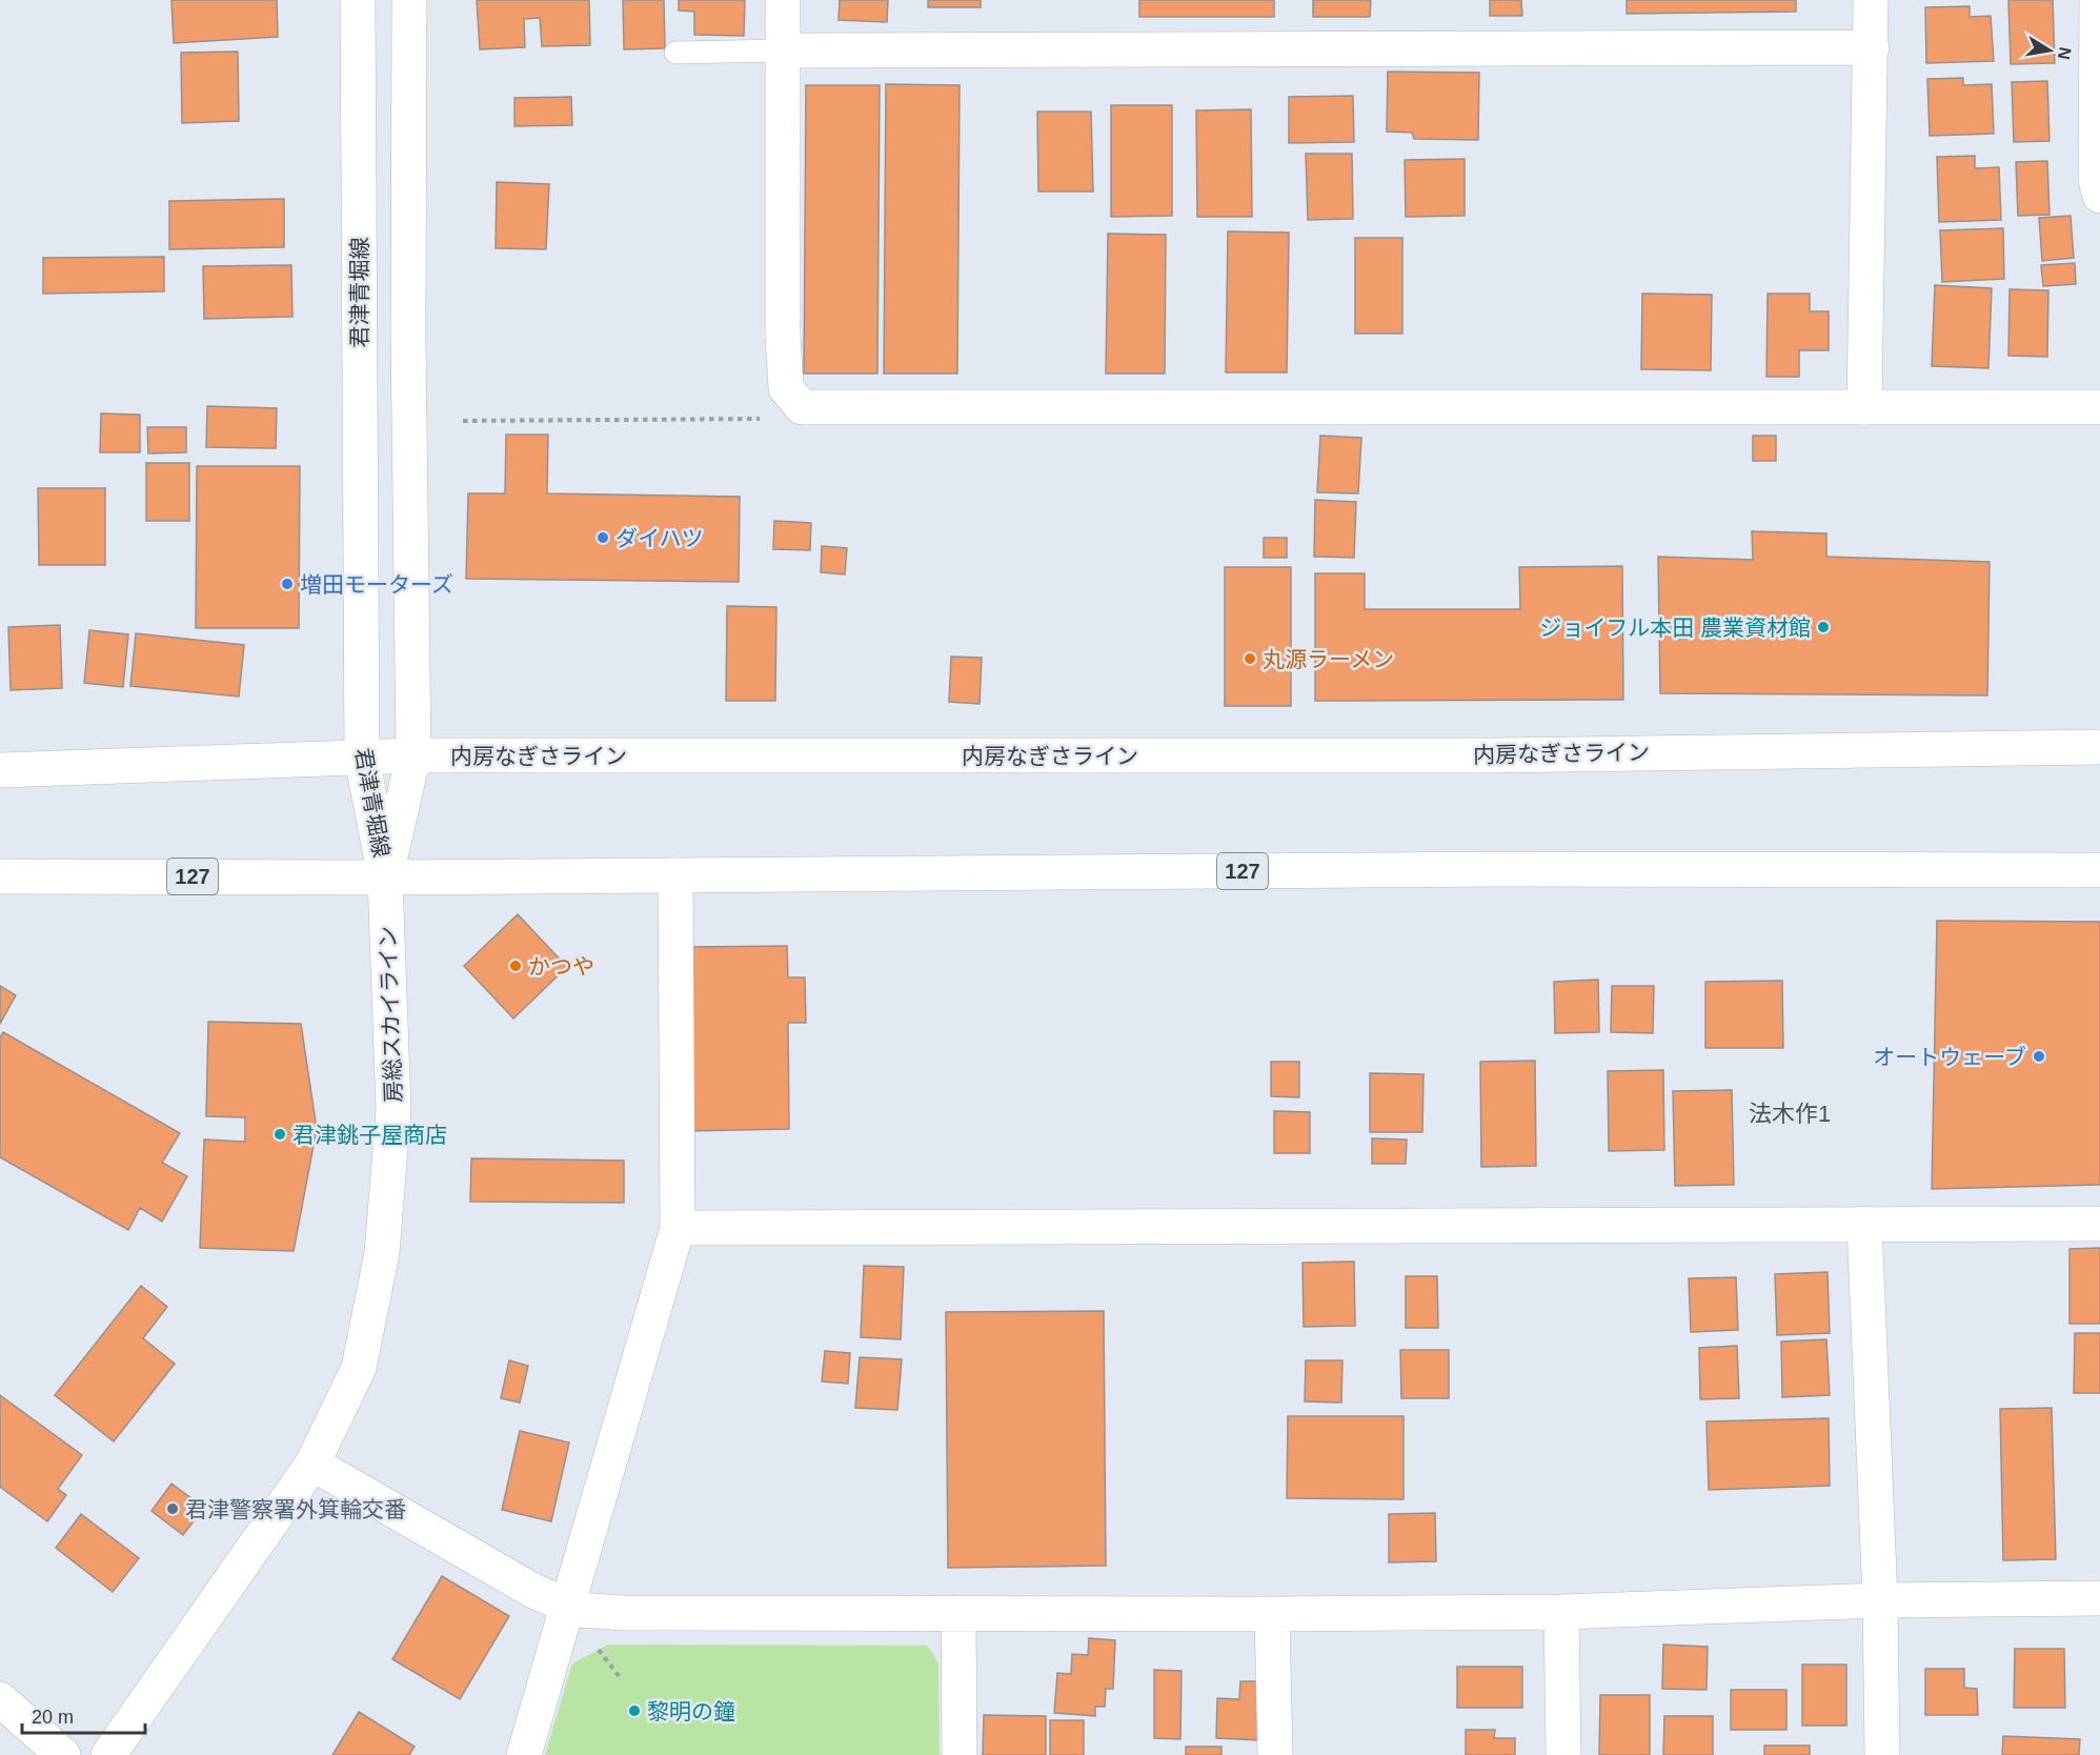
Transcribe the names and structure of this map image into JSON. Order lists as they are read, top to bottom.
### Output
{
  "streets": {
    "main road": [
      "君津青堀線",
      "内房なぎさライン",
      "127",
      "房総スカイライン"
    ]
  },
  "crossings": [
    ["君津青堀線", "内房なぎさライン"],
    ["君津青堀線", "127"],
    ["君津青堀線", "房総スカイライン"],
    ["127", "房総スカイライン"]
  ],
  "districts": ["法木作1"],
  "places": [
    "ダイハツ",
    "増田モーターズ",
    "ジョイフル本田 農業資材館",
    "丸源ラーメン",
    "かつや",
    "オートウェーブ",
    "君津銚子屋商店",
    "君津警察署外箕輪交番",
    "黎明の鐘"
  ],
  "scale_bar": "20 m",
  "north": "right"
}
